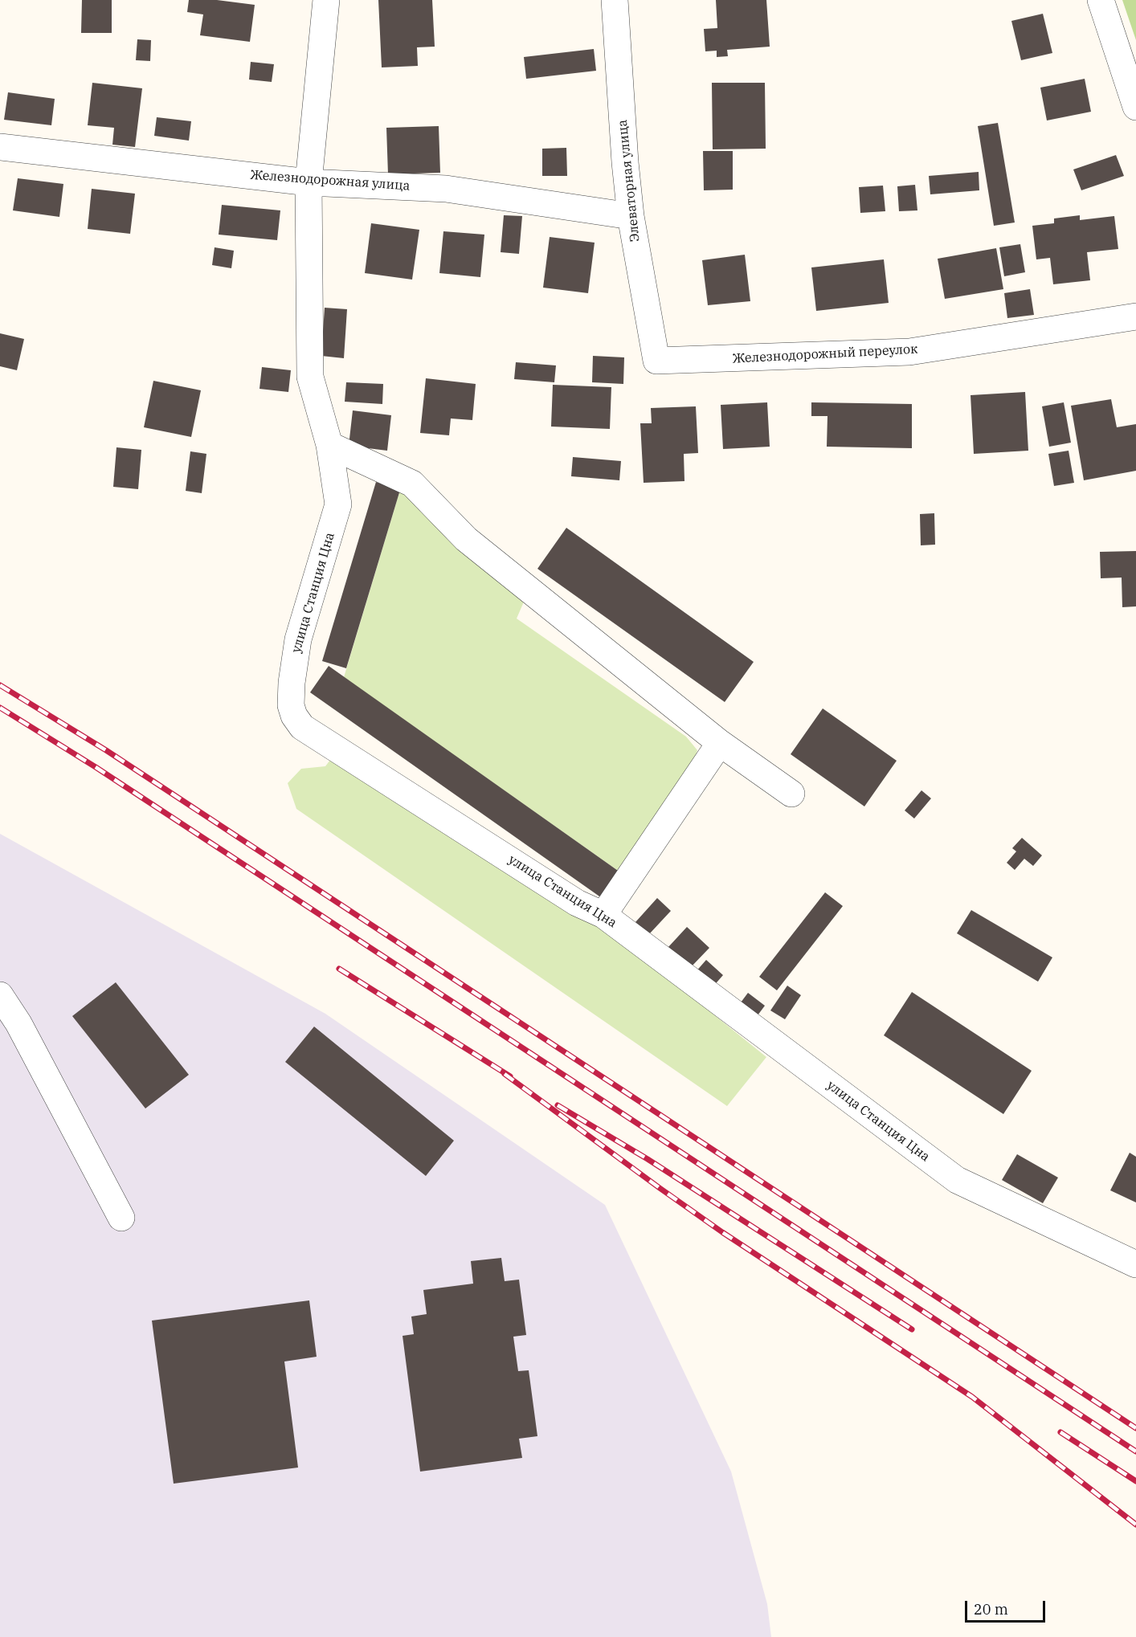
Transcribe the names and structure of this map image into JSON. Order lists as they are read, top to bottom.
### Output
{
  "streets": {
    "street": [
      "Железнодорожная улица",
      "Элеваторная улица",
      "Железнодорожный переулок",
      "улица Станция Цна"
    ]
  },
  "crossings": [
    ["Железнодорожная улица", "Элеваторная улица"],
    ["Железнодорожная улица", "улица Станция Цна"],
    ["Элеваторная улица", "Железнодорожный переулок"]
  ],
  "scale_bar": "20 m"
}
